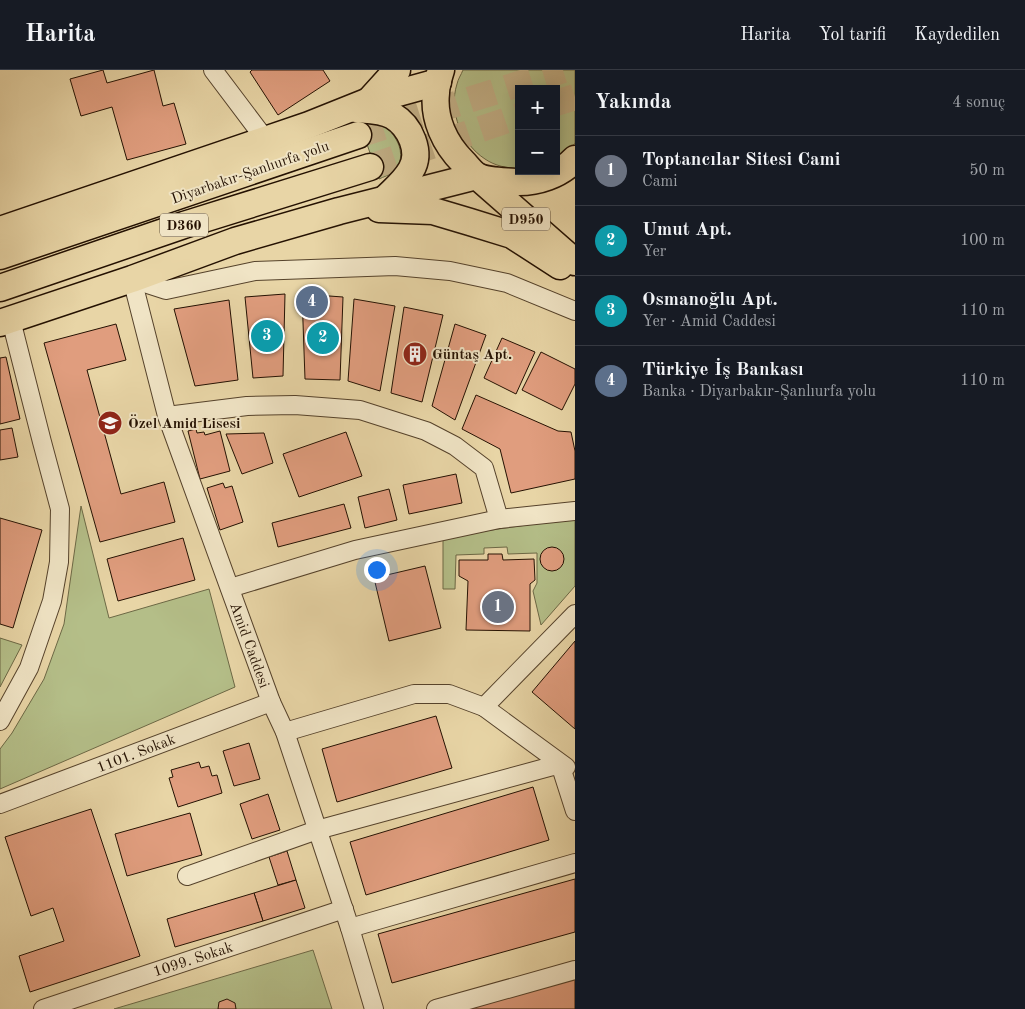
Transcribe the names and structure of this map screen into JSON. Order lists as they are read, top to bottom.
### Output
{
  "streets": {
    "highway": ["Diyarbakır-Şanlıurfa yolu", "D950", "D360"],
    "street": ["Amid Caddesi", "1101. Sokak", "1099. Sokak"]
  },
  "crossings": [
    ["Amid Caddesi", "1101. Sokak"],
    ["Amid Caddesi", "1099. Sokak"]
  ],
  "places": {
    "building": ["Güntaş Apt."],
    "school or university": ["Özel Amid Lisesi"]
  },
  "page": {
    "header": "Harita",
    "nav": ["Harita", "Yol tarifi", "Kaydedilen"],
    "heading": ["Yakında", "4 sonuç"],
    "map_buttons": ["+", "−"],
    "list": [
      {
        "mark": "1",
        "name": "Toptancılar Sitesi Cami",
        "note": "Cami",
        "value": "50 m"
      },
      {
        "mark": "2",
        "name": "Umut Apt.",
        "note": "Yer",
        "value": "100 m"
      },
      {
        "mark": "3",
        "name": "Osmanoğlu Apt.",
        "note": "Yer · Amid Caddesi",
        "value": "110 m"
      },
      {
        "mark": "4",
        "name": "Türkiye İş Bankası",
        "note": "Banka · Diyarbakır-Şanlıurfa yolu",
        "value": "110 m"
      }
    ],
    "pins": [
      "4",
      "3",
      "2",
      "1"
    ]
  }
}
